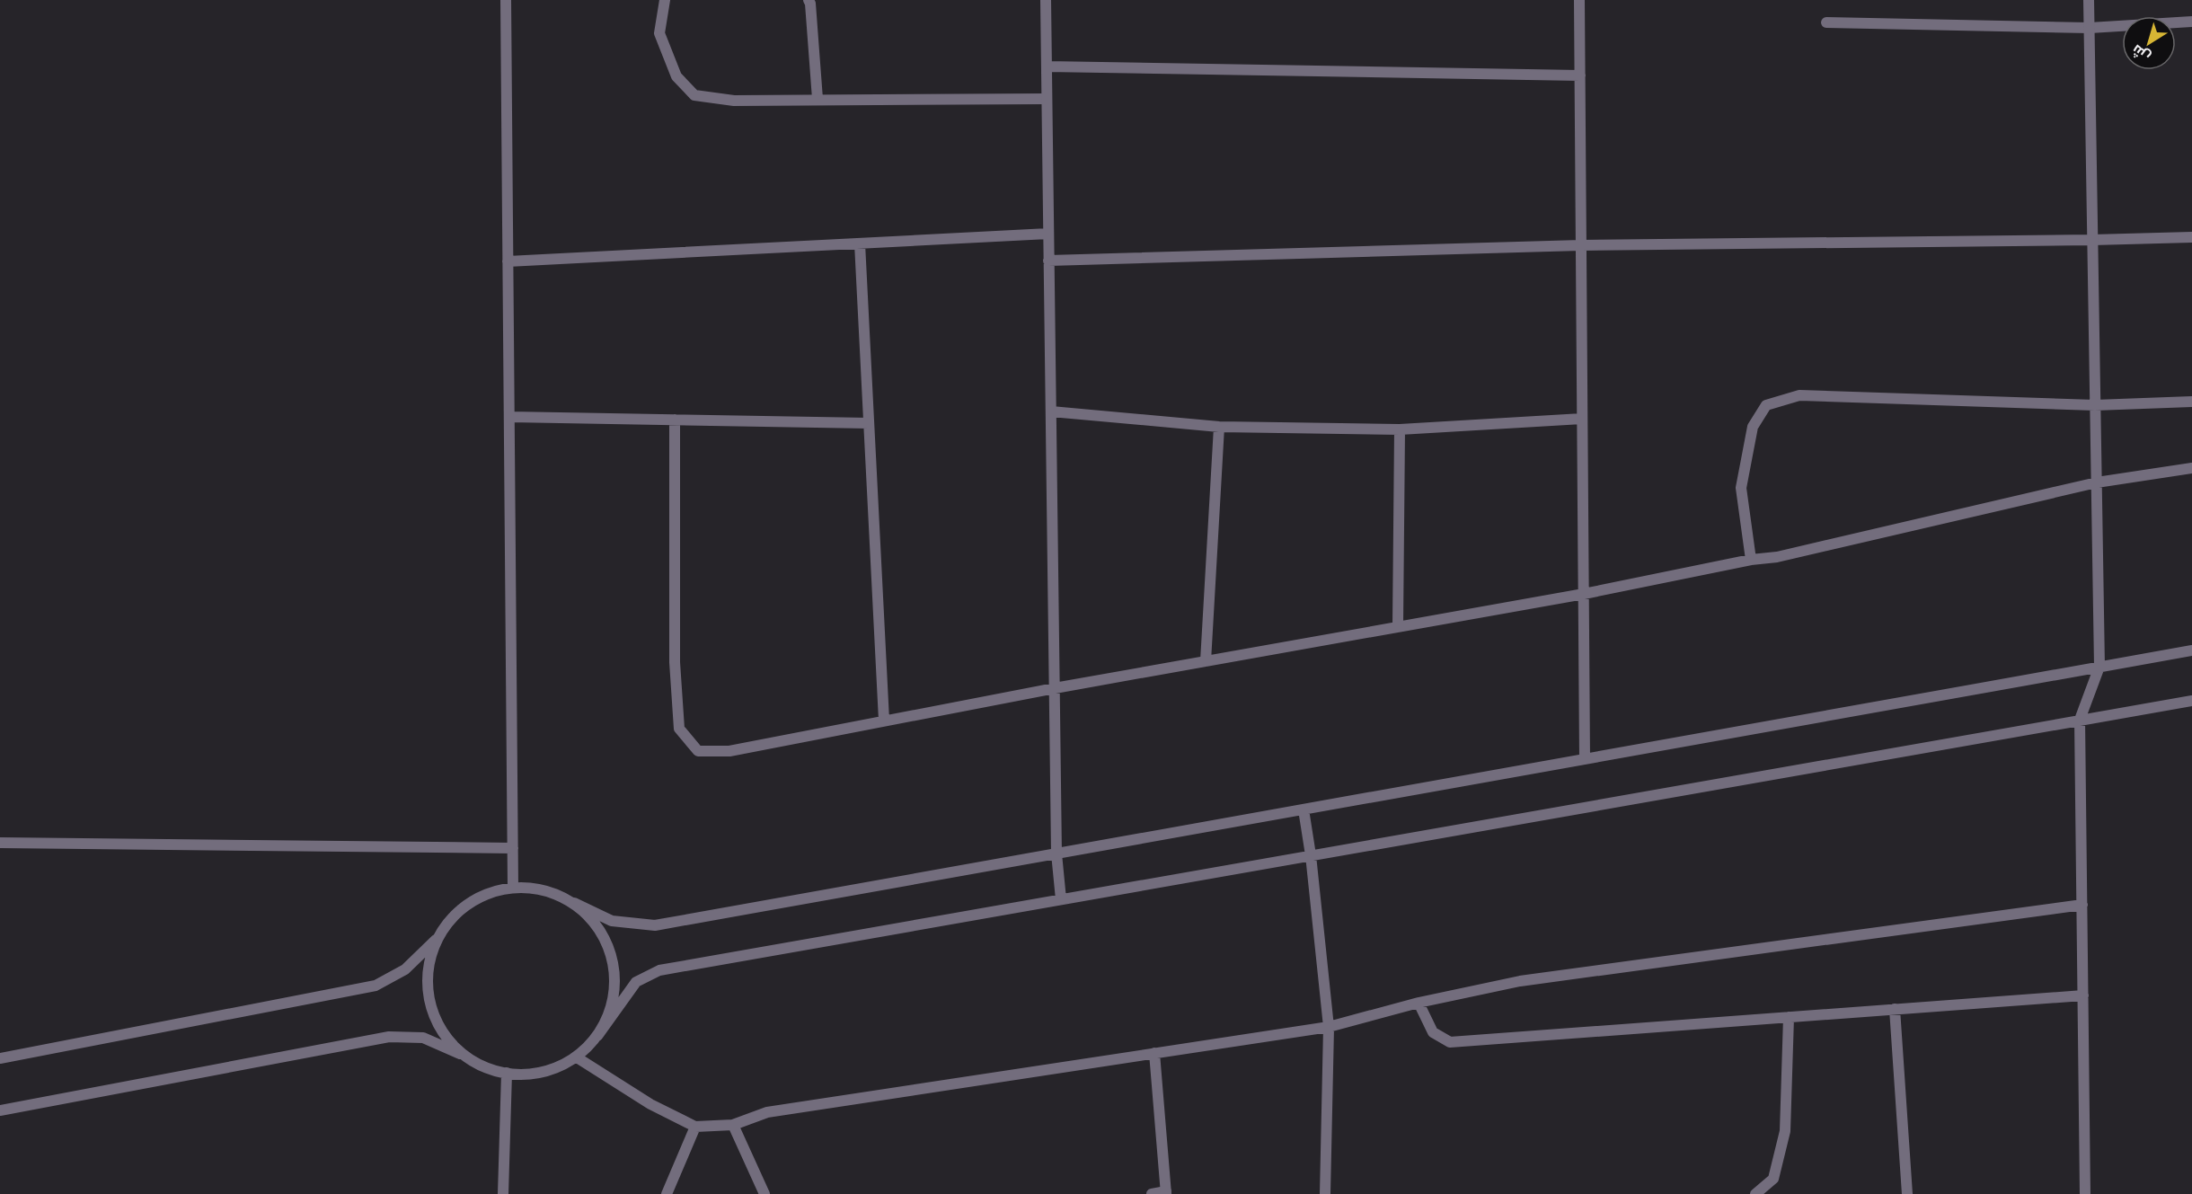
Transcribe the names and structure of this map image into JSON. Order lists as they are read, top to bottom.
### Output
{
  "north": "bottom left"
}
